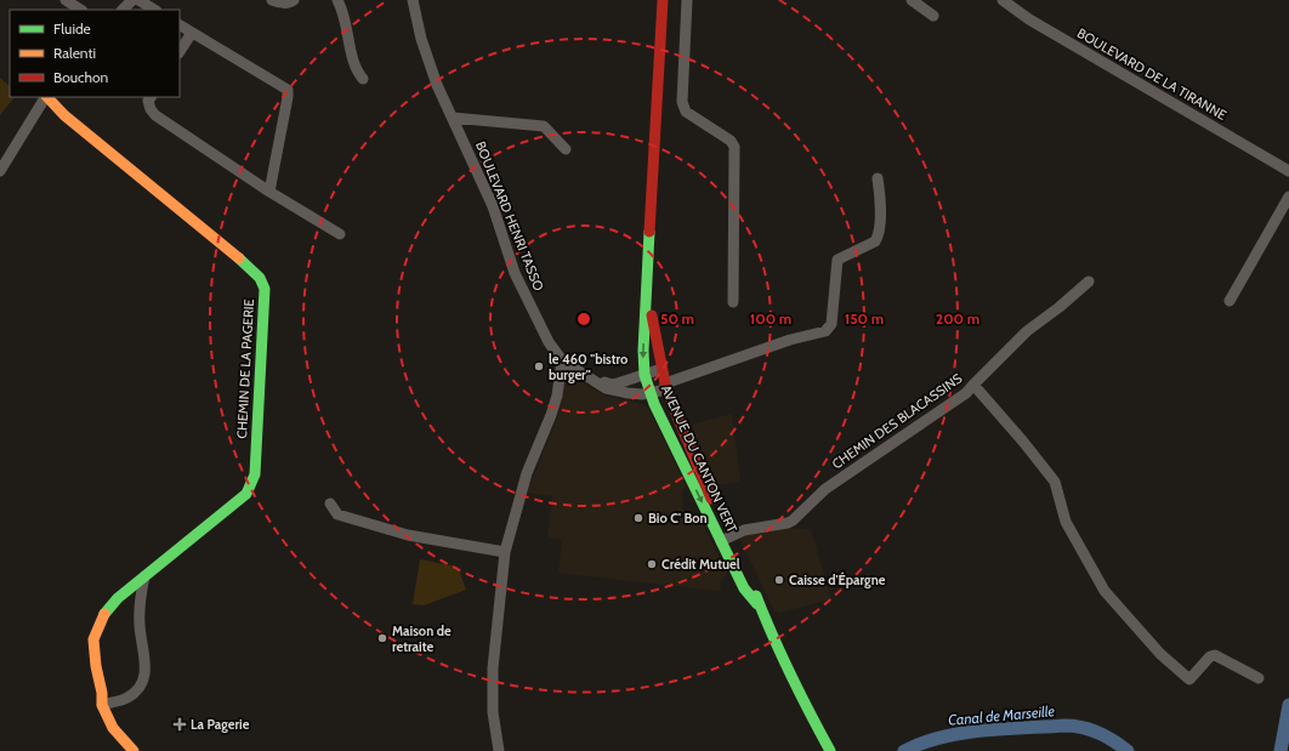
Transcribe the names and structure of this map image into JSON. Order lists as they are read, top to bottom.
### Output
{
  "streets": {
    "street": [
      "BOULEVARD DE LA TIRANNE",
      "BOULEVARD HENRI TASSO",
      "CHEMIN DE LA PAGERIE",
      "CHEMIN DES BLACASSINS",
      "AVENUE DU CANTON VERT"
    ]
  },
  "crossings": [
    ["BOULEVARD HENRI TASSO", "AVENUE DU CANTON VERT"],
    ["CHEMIN DES BLACASSINS", "AVENUE DU CANTON VERT"]
  ],
  "water": ["Canal de Marseille"],
  "places": {
    "other": [
      "le 460 \"bistro burger\"",
      "Bio C' Bon",
      "Crédit Mutuel",
      "Caisse d'Épargne",
      "Maison de retraite"
    ],
    "health": ["La Pagerie"]
  },
  "legend": ["Fluide", "Ralenti", "Bouchon"],
  "rings": [
    "50 m",
    "100 m",
    "150 m",
    "200 m"
  ]
}
